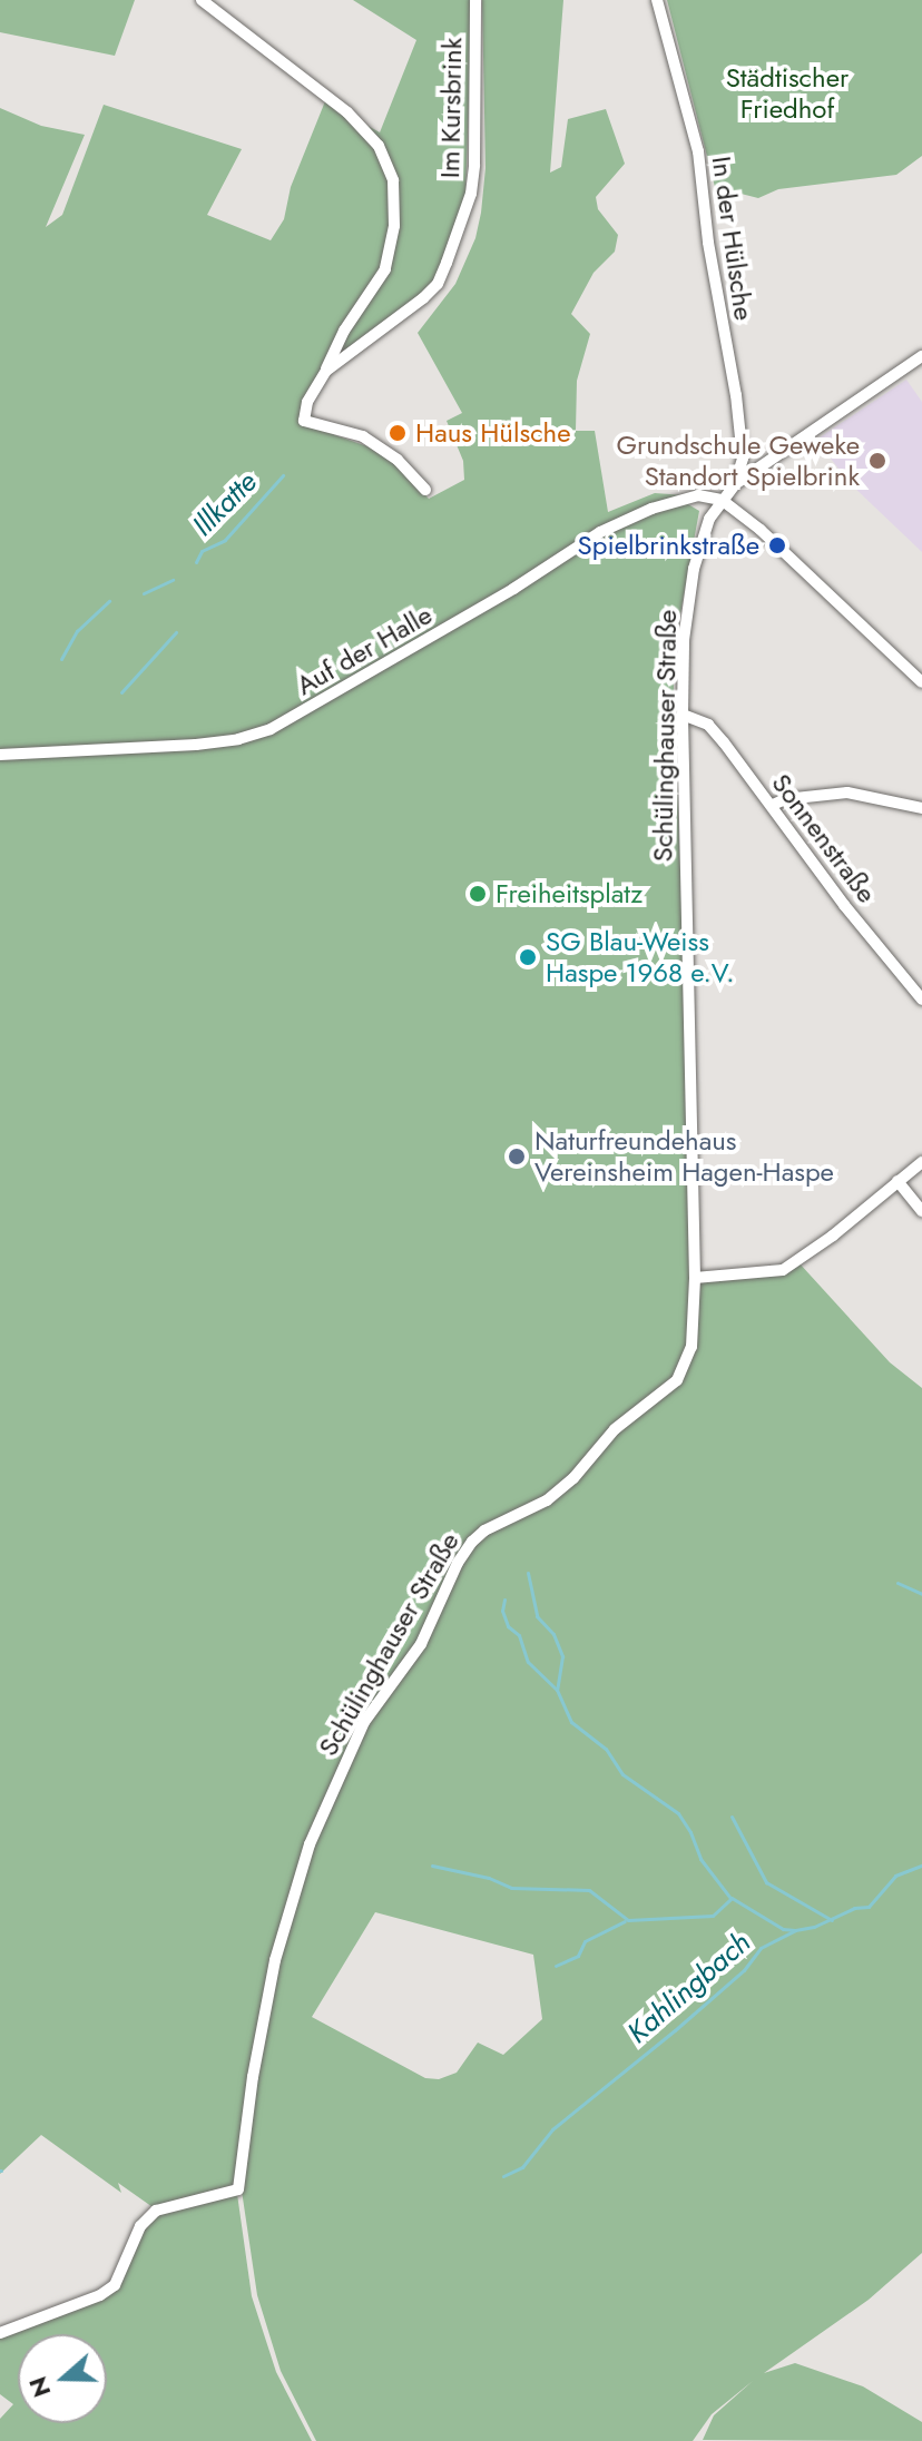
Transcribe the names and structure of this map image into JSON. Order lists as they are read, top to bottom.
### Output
{
  "streets": {
    "street": [
      "Im Kursbrink",
      "In der Hülsche",
      "Auf der Halle",
      "Schülinghauser Straße",
      "Sonnenstraße"
    ]
  },
  "crossings": [
    ["In der Hülsche", "Schülinghauser Straße"],
    ["Auf der Halle", "Schülinghauser Straße"],
    ["Schülinghauser Straße", "Sonnenstraße"]
  ],
  "water": ["Illkatte", "Kahlingbach"],
  "parks": ["Städtischer Friedhof"],
  "places": [
    "Haus Hülsche",
    "Grundschule Geweke Standort Spielbrink",
    "Spielbrinkstraße",
    "Freiheitsplatz",
    "SG Blau-Weiss Haspe 1968 e.V.",
    "Naturfreundehaus Vereinsheim Hagen-Haspe"
  ],
  "north": "left"
}
